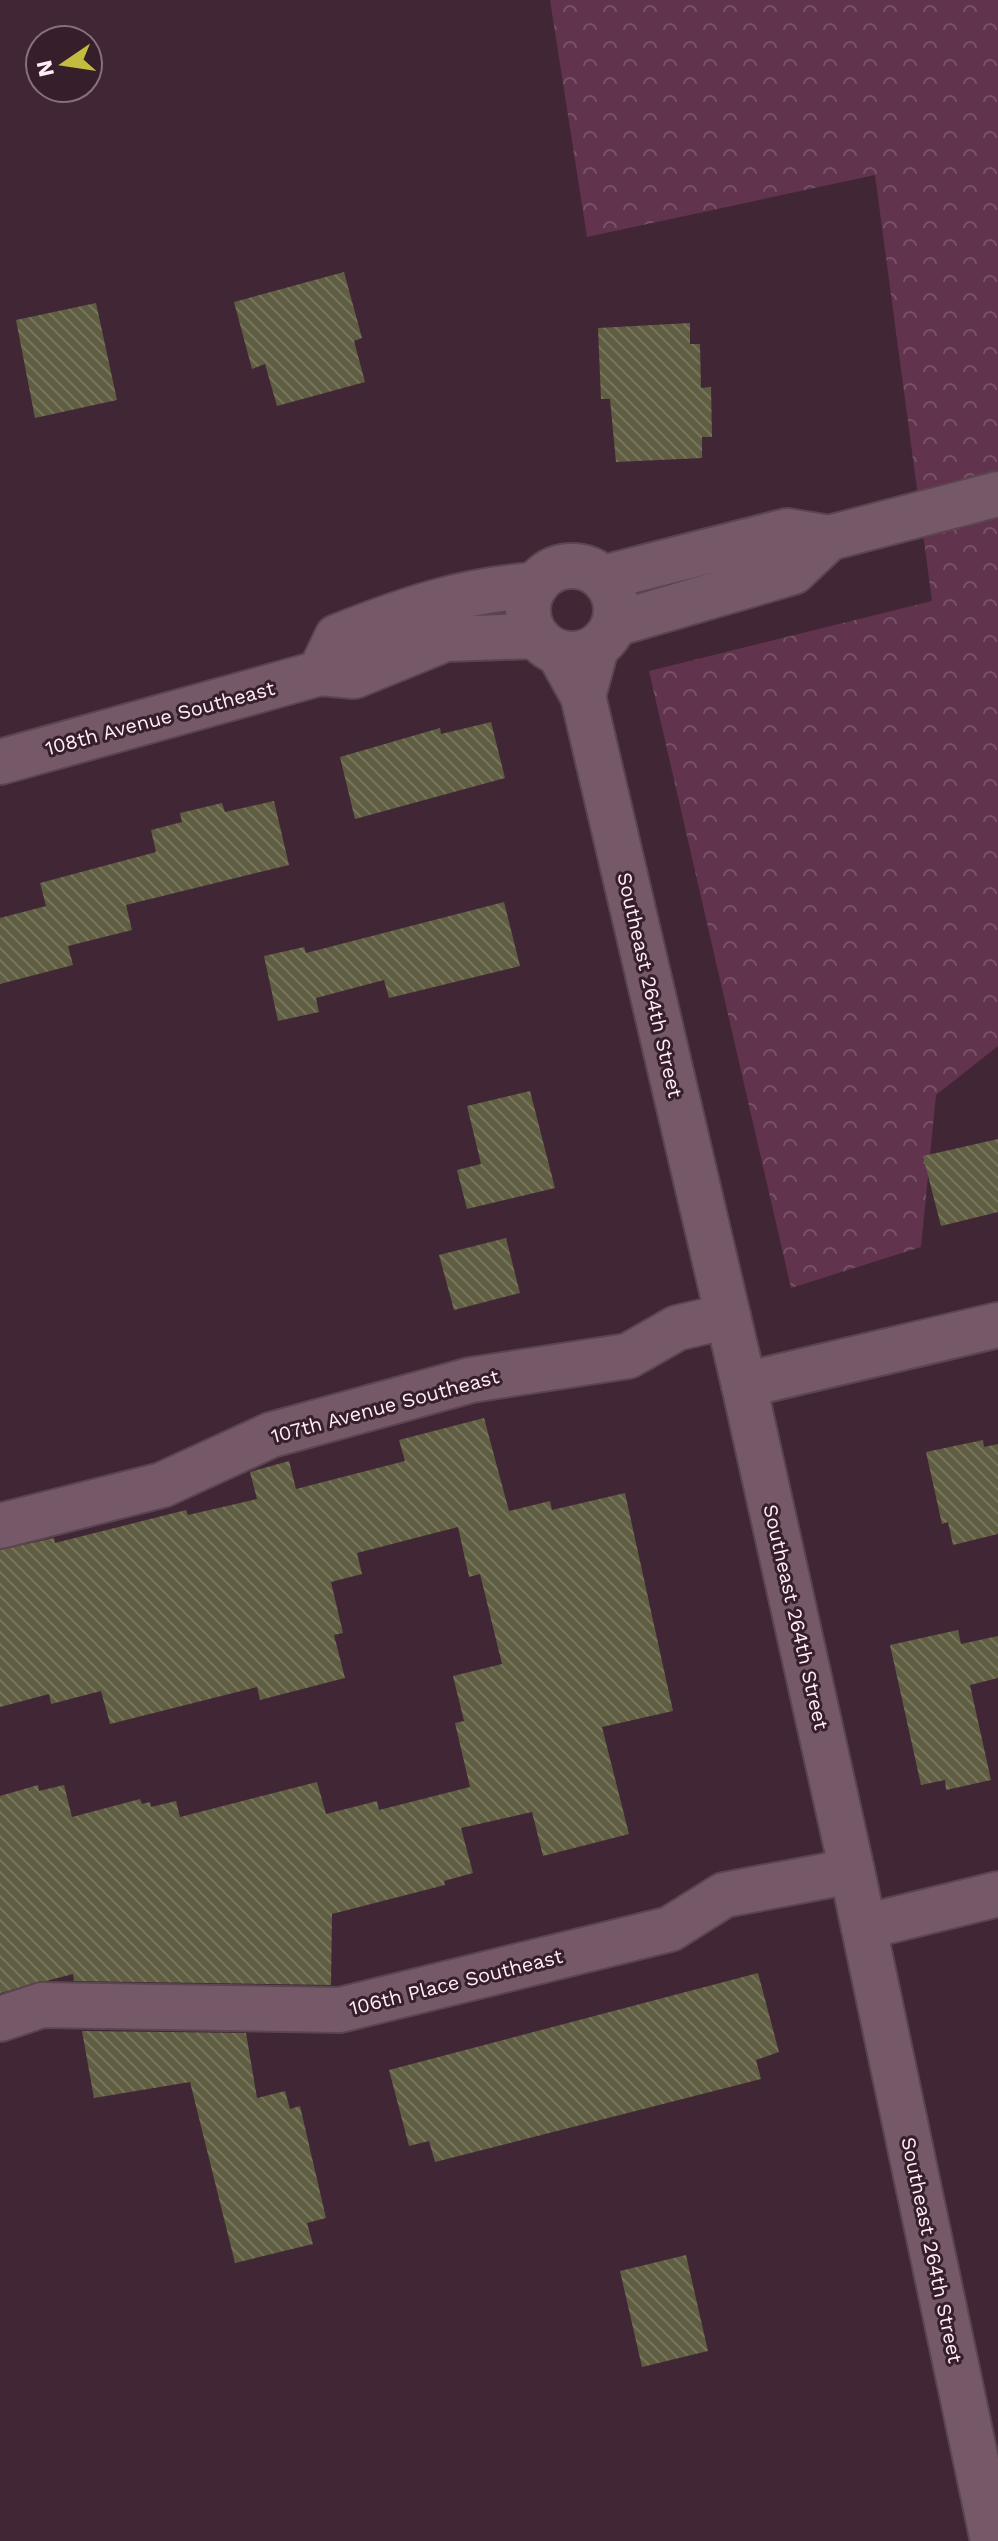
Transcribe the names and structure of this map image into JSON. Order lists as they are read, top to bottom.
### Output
{
  "streets": {
    "street": [
      "108th Avenue Southeast",
      "Southeast 264th Street",
      "107th Avenue Southeast",
      "106th Place Southeast"
    ]
  },
  "crossings": [
    ["108th Avenue Southeast", "Southeast 264th Street"],
    ["Southeast 264th Street", "107th Avenue Southeast"],
    ["Southeast 264th Street", "106th Place Southeast"]
  ],
  "north": "left"
}
